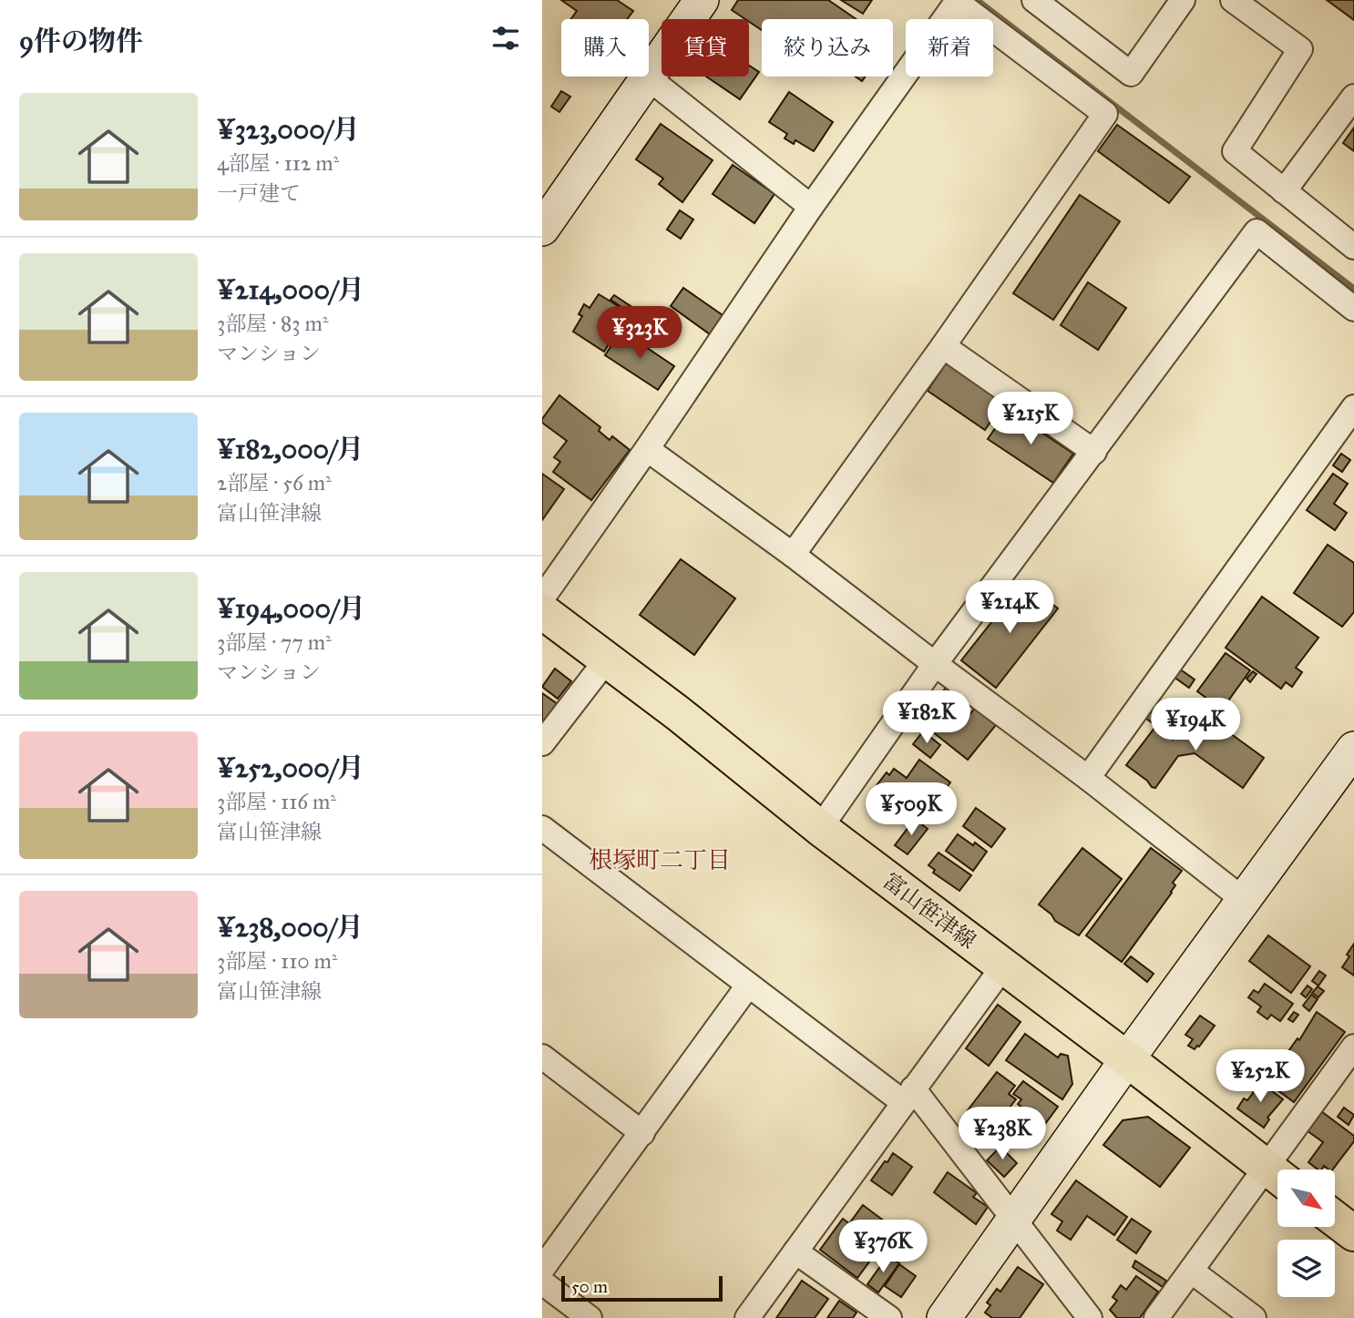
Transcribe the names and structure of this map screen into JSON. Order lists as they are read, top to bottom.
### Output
{
  "streets": {
    "main road": ["富山笹津線"]
  },
  "districts": ["根塚町二丁目"],
  "scale_bar": "50 m",
  "north": "bottom right",
  "page": {
    "heading": "9件の物件",
    "chip": [
      "購入",
      "賃貸",
      "絞り込み",
      "新着"
    ],
    "list": [
      {
        "name": "¥323,000/月",
        "note": "4部屋 · 112 m² · 一戸建て"
      },
      {
        "name": "¥214,000/月",
        "note": "3部屋 · 83 m² · マンション"
      },
      {
        "name": "¥182,000/月",
        "note": "2部屋 · 56 m² · 富山笹津線"
      },
      {
        "name": "¥194,000/月",
        "note": "3部屋 · 77 m² · マンション"
      },
      {
        "name": "¥252,000/月",
        "note": "3部屋 · 116 m² · 富山笹津線"
      },
      {
        "name": "¥238,000/月",
        "note": "3部屋 · 110 m² · 富山笹津線"
      }
    ],
    "price": [
      "¥323K",
      "¥215K",
      "¥214K",
      "¥182K",
      "¥194K",
      "¥509K",
      "¥252K",
      "¥238K",
      "¥376K"
    ],
    "scale": "50 m"
  }
}
